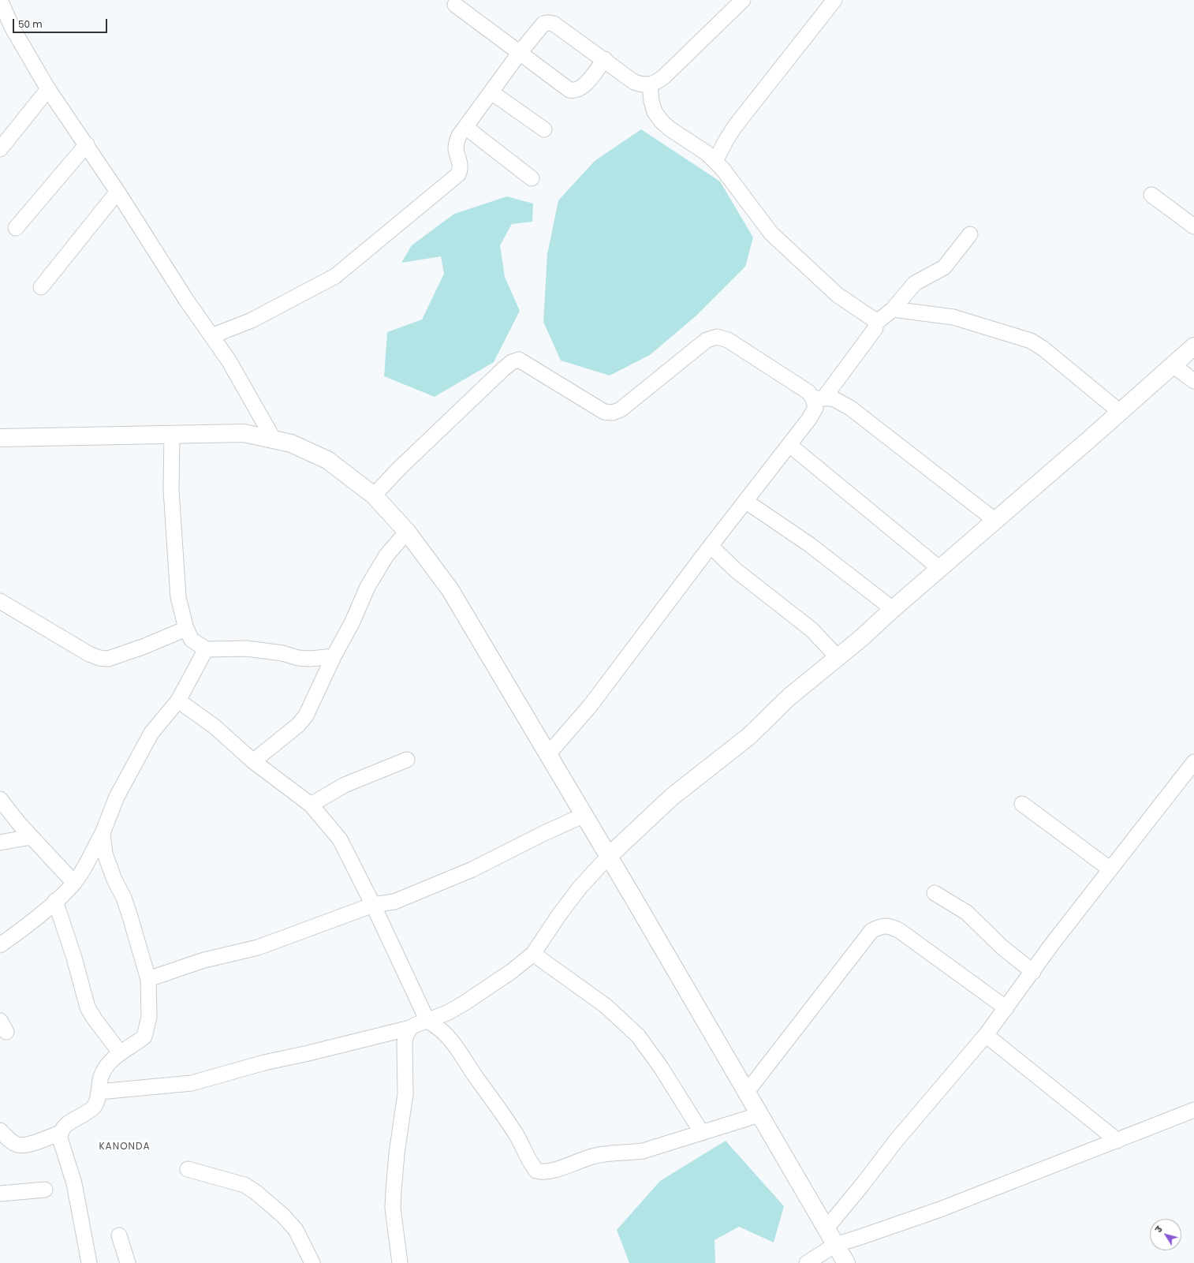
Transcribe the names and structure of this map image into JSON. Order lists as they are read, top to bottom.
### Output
{
  "districts": ["KANONDA"],
  "scale_bar": "50 m",
  "north": "top left"
}
